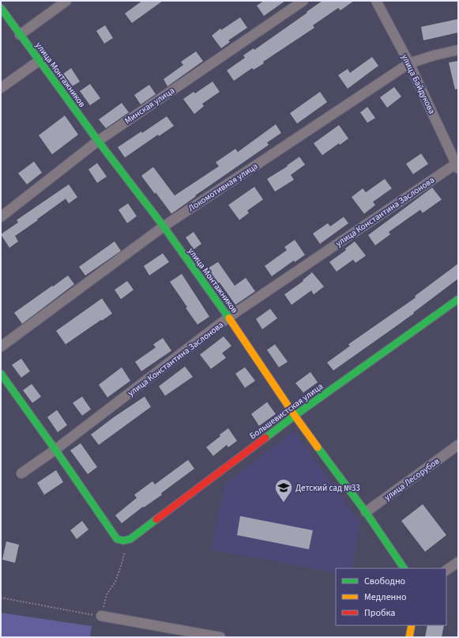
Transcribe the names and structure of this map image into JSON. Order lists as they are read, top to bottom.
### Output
{
  "streets": {
    "street": [
      "улица Монтажников",
      "улица Байдукова",
      "Минская улица",
      "Локомотивная улица",
      "улица Константина Заслонова",
      "Большевистская улица",
      "улица Лесорубов"
    ]
  },
  "crossings": [
    ["улица Монтажников", "Минская улица"],
    ["улица Монтажников", "Локомотивная улица"],
    ["улица Монтажников", "улица Константина Заслонова"],
    ["улица Монтажников", "Большевистская улица"],
    ["улица Монтажников", "улица Лесорубов"],
    ["улица Байдукова", "Локомотивная улица"],
    ["улица Байдукова", "улица Константина Заслонова"]
  ],
  "places": {
    "school or university": ["Детский сад №33"]
  },
  "legend": ["Свободно", "Медленно", "Пробка"]
}
